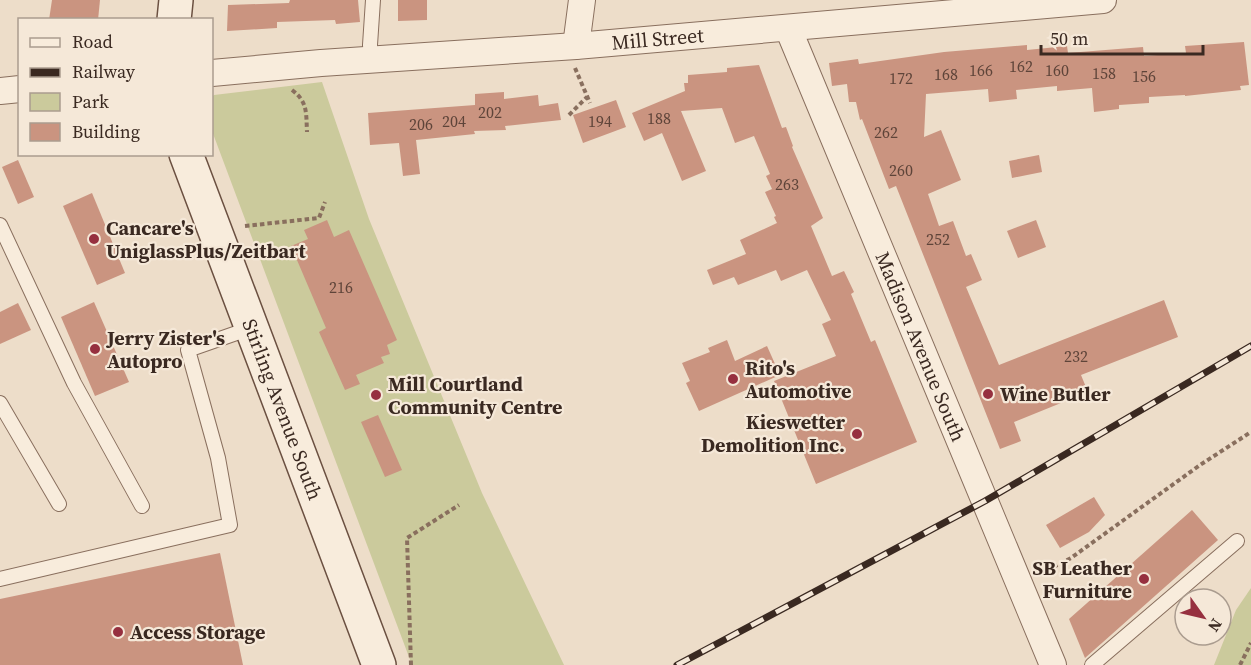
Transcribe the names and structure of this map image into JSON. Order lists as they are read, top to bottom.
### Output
{
  "streets": {
    "street": ["Mill Street", "Madison Avenue South", "Stirling Avenue South"]
  },
  "crossings": [
    ["Mill Street", "Madison Avenue South"]
  ],
  "places": [
    "Cancare's UniglassPlus/Zeitbart",
    "Jerry Zister's Autopro",
    "Rito's Automotive",
    "Wine Butler",
    "Mill Courtland Community Centre",
    "Kieswetter Demolition Inc.",
    "SB Leather Furniture",
    "Access Storage"
  ],
  "house_numbers": [
    "162",
    "166",
    "160",
    "158",
    "168",
    "156",
    "172",
    "202",
    "188",
    "204",
    "194",
    "206",
    "262",
    "260",
    "263",
    "252",
    "216",
    "232"
  ],
  "legend": [
    "Road",
    "Railway",
    "Park",
    "Building"
  ],
  "scale_bar": "50 m",
  "north": "bottom right"
}
